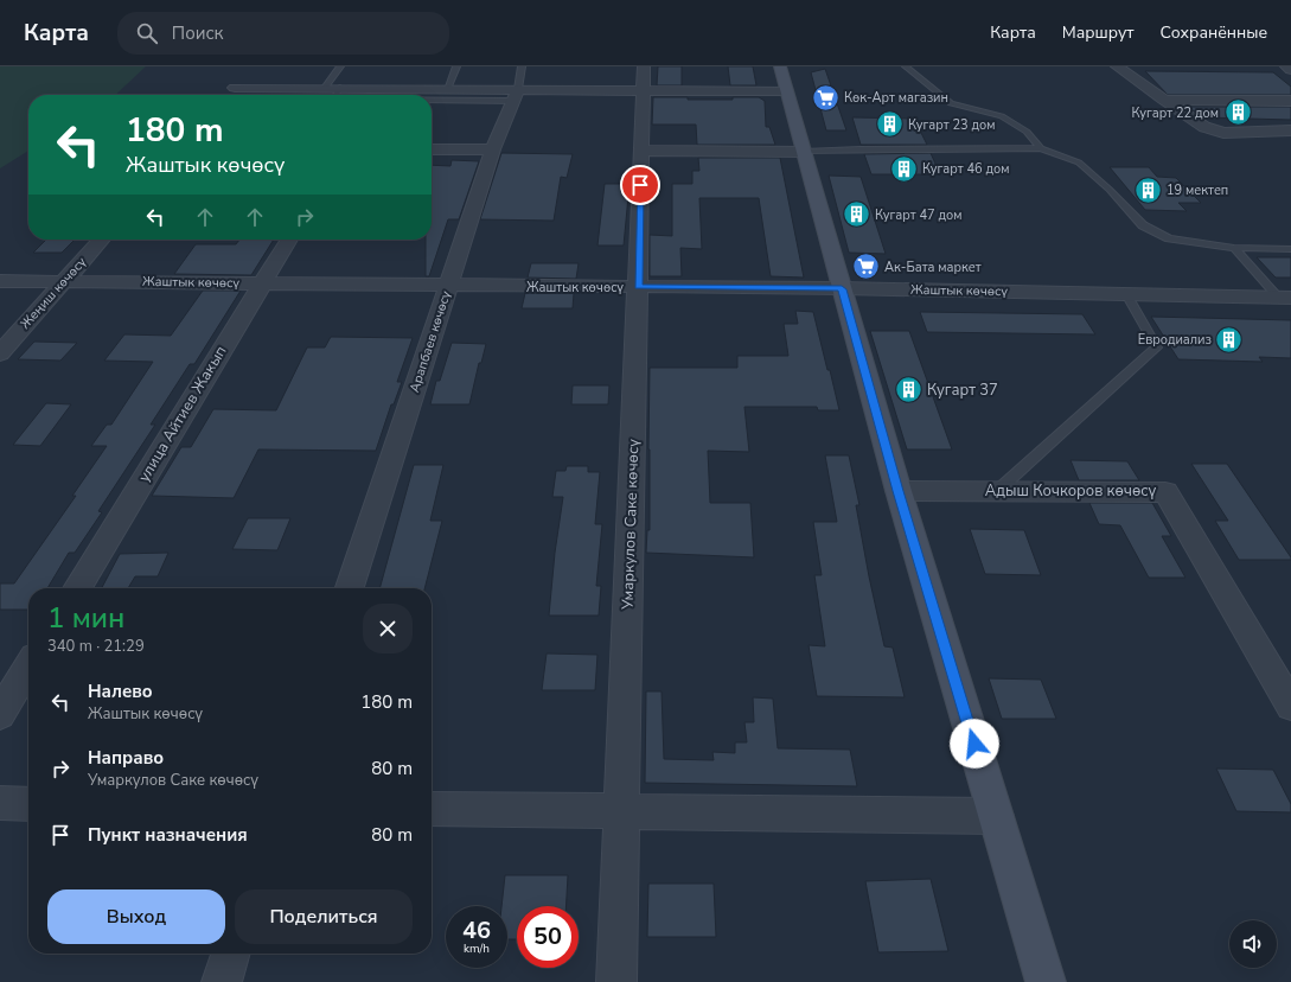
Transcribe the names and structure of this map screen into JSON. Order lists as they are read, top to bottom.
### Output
{
  "streets": {
    "street": [
      "Жаштык көчөсү",
      "Жеңиш көчөсү",
      "Арапбаев көчөсү",
      "улица Айтиев Жакып",
      "Адыш Кочкоров көчөсү",
      "Умаркулов Саке көчөсү"
    ]
  },
  "crossings": [
    ["Жаштык көчөсү", "Жеңиш көчөсү"],
    ["Жаштык көчөсү", "Арапбаев көчөсү"],
    ["Жаштык көчөсү", "улица Айтиев Жакып"],
    ["Жаштык көчөсү", "Умаркулов Саке көчөсү"]
  ],
  "places": {
    "supermarket": ["Көк-Арт магазин", "Ак-Бата маркет"],
    "building": [
      "Кугарт 22 дом",
      "Кугарт 23 дом",
      "Кугарт 46 дом",
      "19 мектеп",
      "Кугарт 47 дом",
      "Евродиализ",
      "Кугарт 37"
    ]
  },
  "page": {
    "header": "Карта",
    "search": "Поиск",
    "nav": ["Карта", "Маршрут", "Сохранённые"],
    "turn": ["180 m", "Жаштык көчөсү"],
    "heading": ["1 мин", "340 m · 21:29"],
    "list": [
      {
        "name": "Налево",
        "note": "Жаштык көчөсү",
        "value": "180 m"
      },
      {
        "name": "Направо",
        "note": "Умаркулов Саке көчөсү",
        "value": "80 m"
      },
      {
        "name": "Пункт назначения",
        "value": "80 m"
      }
    ],
    "buttons": ["Выход", "Поделиться"],
    "speed": "46 km/h",
    "limit": "50"
  }
}
